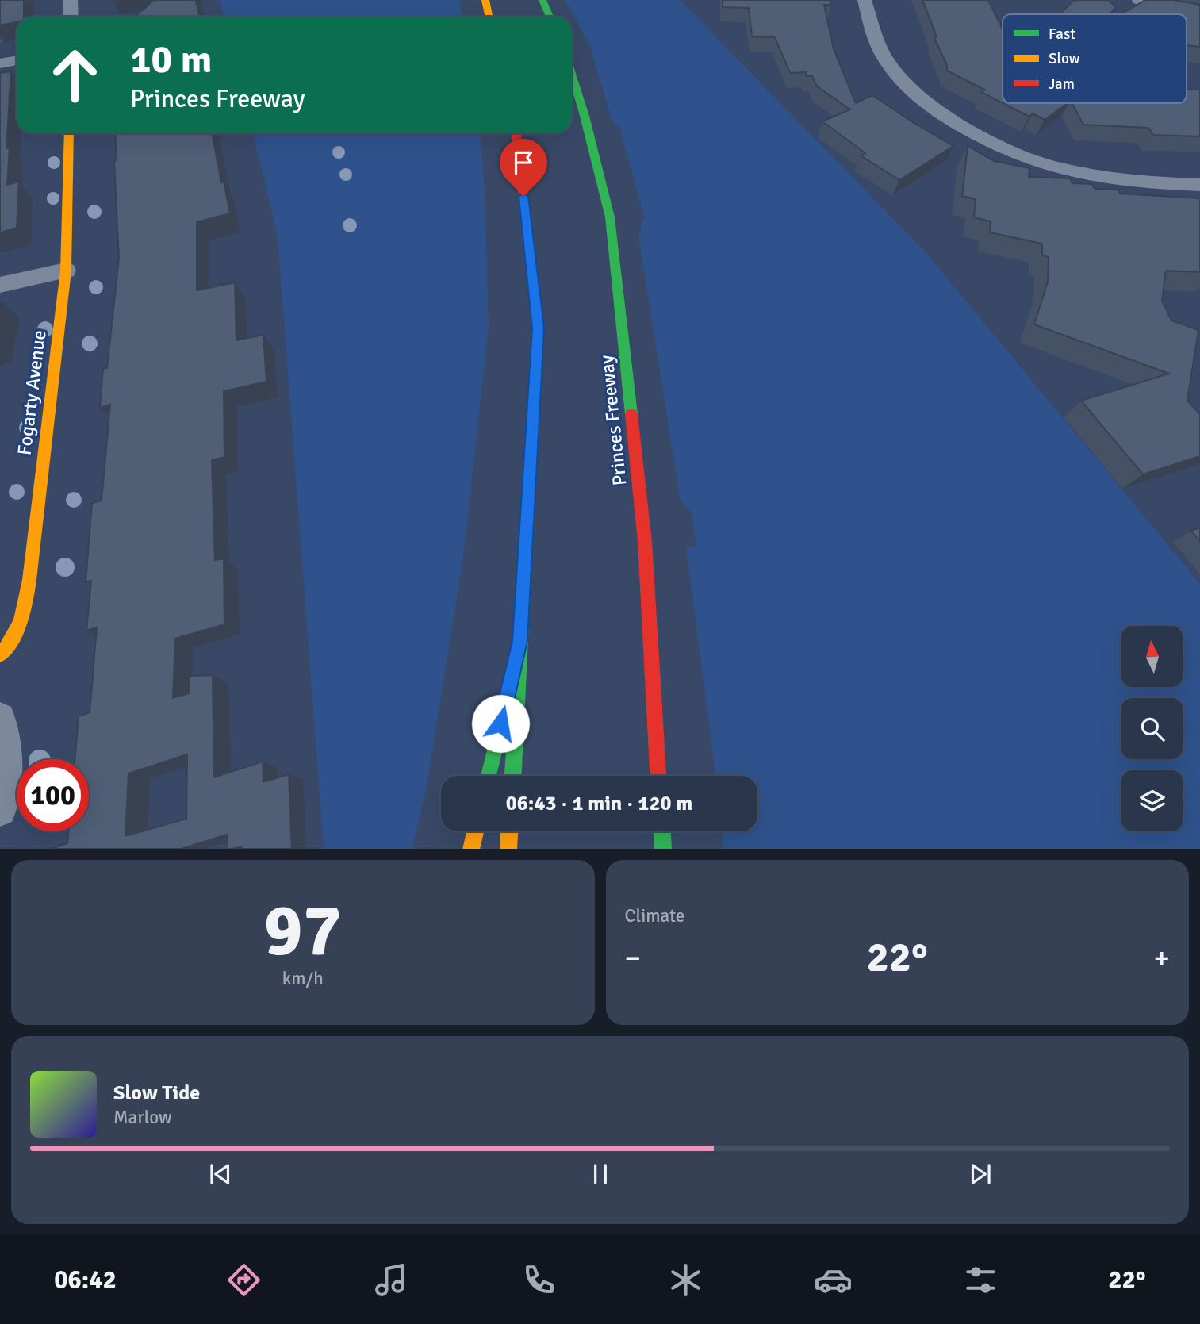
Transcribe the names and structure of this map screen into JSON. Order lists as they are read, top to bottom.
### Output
{
  "streets": {
    "main road": ["Fogarty Avenue", "Princes Freeway"]
  },
  "legend": ["Fast", "Slow", "Jam"],
  "north": "top",
  "page": {
    "turn": ["10 m", "Princes Freeway"],
    "limit": "100",
    "trip": "06:43 · 1 min · 120 m",
    "tile": [
      ["97", "km/h"],
      "Climate"
    ],
    "heat": ["−", "22°", "+"],
    "song": ["Slow Tide", "Marlow"],
    "tabs": ["06:42", "22°"]
  }
}
